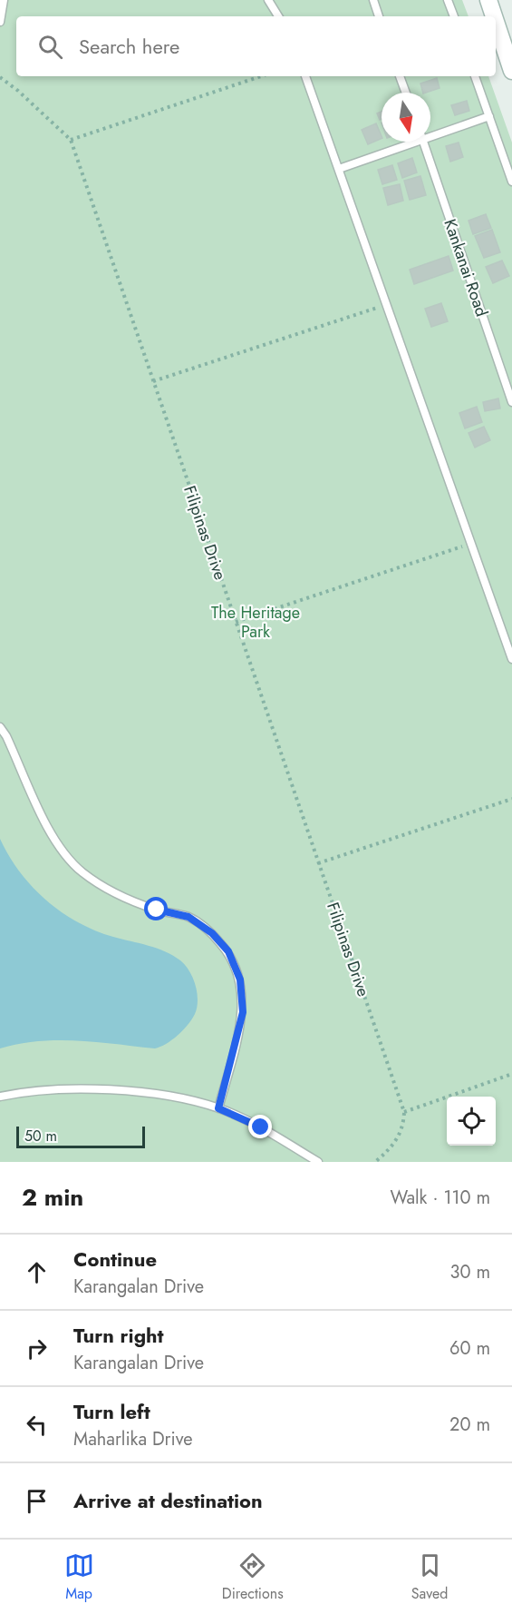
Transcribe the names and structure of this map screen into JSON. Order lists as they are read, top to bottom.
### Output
{
  "streets": {
    "lane": ["Kankanai Road"],
    "path": ["Filipinas Drive"]
  },
  "parks": ["The Heritage Park"],
  "scale_bar": "50 m",
  "north": "bottom",
  "page": {
    "search": "Search here",
    "scale": "50 m",
    "heading": ["2 min", "Walk · 110 m"],
    "list": [
      ["Continue", "Karangalan Drive", "30 m"],
      ["Turn right", "Karangalan Drive", "60 m"],
      ["Turn left", "Maharlika Drive", "20 m"],
      "Arrive at destination"
    ],
    "nav": ["Map", "Directions", "Saved"]
  }
}
